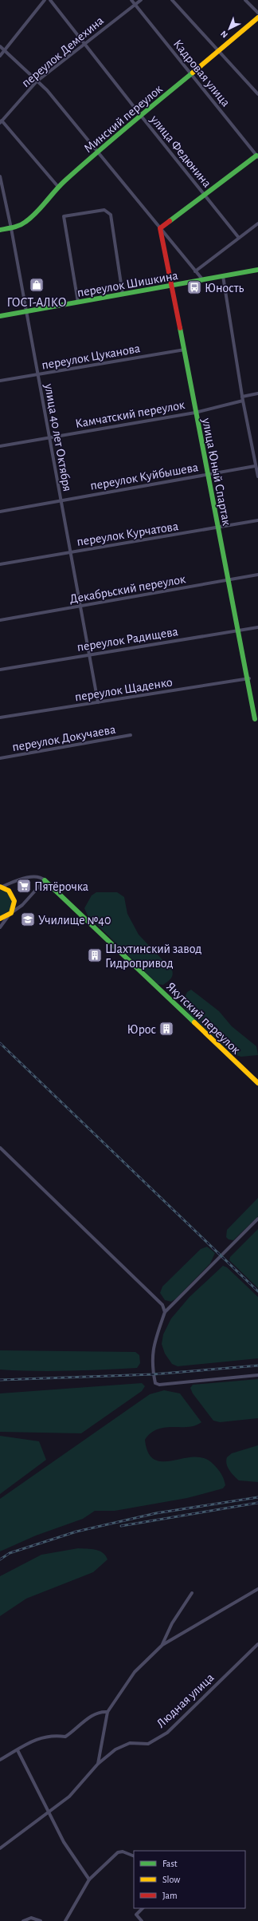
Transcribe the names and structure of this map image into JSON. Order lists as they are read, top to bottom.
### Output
{
  "streets": {
    "street": [
      "переулок Демехина",
      "Кадровая улица",
      "Минский переулок",
      "улица Федюнина",
      "переулок Шишкина",
      "переулок Цуканова",
      "Камчатский переулок",
      "улица 40 лет Октября",
      "улица Юный Спартак",
      "переулок Куйбышева",
      "переулок Курчатова",
      "Декабрьский переулок",
      "переулок Радищева",
      "переулок Щаденко",
      "переулок Докучаева",
      "Якутский переулок",
      "Людная улица"
    ]
  },
  "crossings": [
    ["переулок Демехина", "Кадровая улица"],
    ["переулок Демехина", "улица Федюнина"],
    ["Кадровая улица", "Минский переулок"],
    ["Минский переулок", "улица Федюнина"],
    ["Минский переулок", "улица 40 лет Октября"],
    ["улица Федюнина", "переулок Шишкина"],
    ["переулок Шишкина", "улица 40 лет Октября"],
    ["переулок Шишкина", "улица Юный Спартак"],
    ["переулок Цуканова", "улица 40 лет Октября"],
    ["переулок Цуканова", "улица Юный Спартак"],
    ["Камчатский переулок", "улица 40 лет Октября"],
    ["Камчатский переулок", "улица Юный Спартак"],
    ["улица 40 лет Октября", "переулок Куйбышева"],
    ["улица 40 лет Октября", "переулок Курчатова"],
    ["улица 40 лет Октября", "Декабрьский переулок"],
    ["улица 40 лет Октября", "переулок Радищева"],
    ["улица 40 лет Октября", "переулок Щаденко"],
    ["улица Юный Спартак", "переулок Куйбышева"],
    ["улица Юный Спартак", "переулок Курчатова"],
    ["улица Юный Спартак", "Декабрьский переулок"],
    ["улица Юный Спартак", "переулок Радищева"],
    ["улица Юный Спартак", "переулок Щаденко"]
  ],
  "places": {
    "shop": ["ГОСТ-АЛКО"],
    "bus stop": ["Юность"],
    "supermarket": ["Пятёрочка"],
    "school or university": ["Училище №40"],
    "building": ["Шахтинский завод Гидропривод", "Юрос"]
  },
  "legend": ["Fast", "Slow", "Jam"],
  "north": "bottom left"
}
